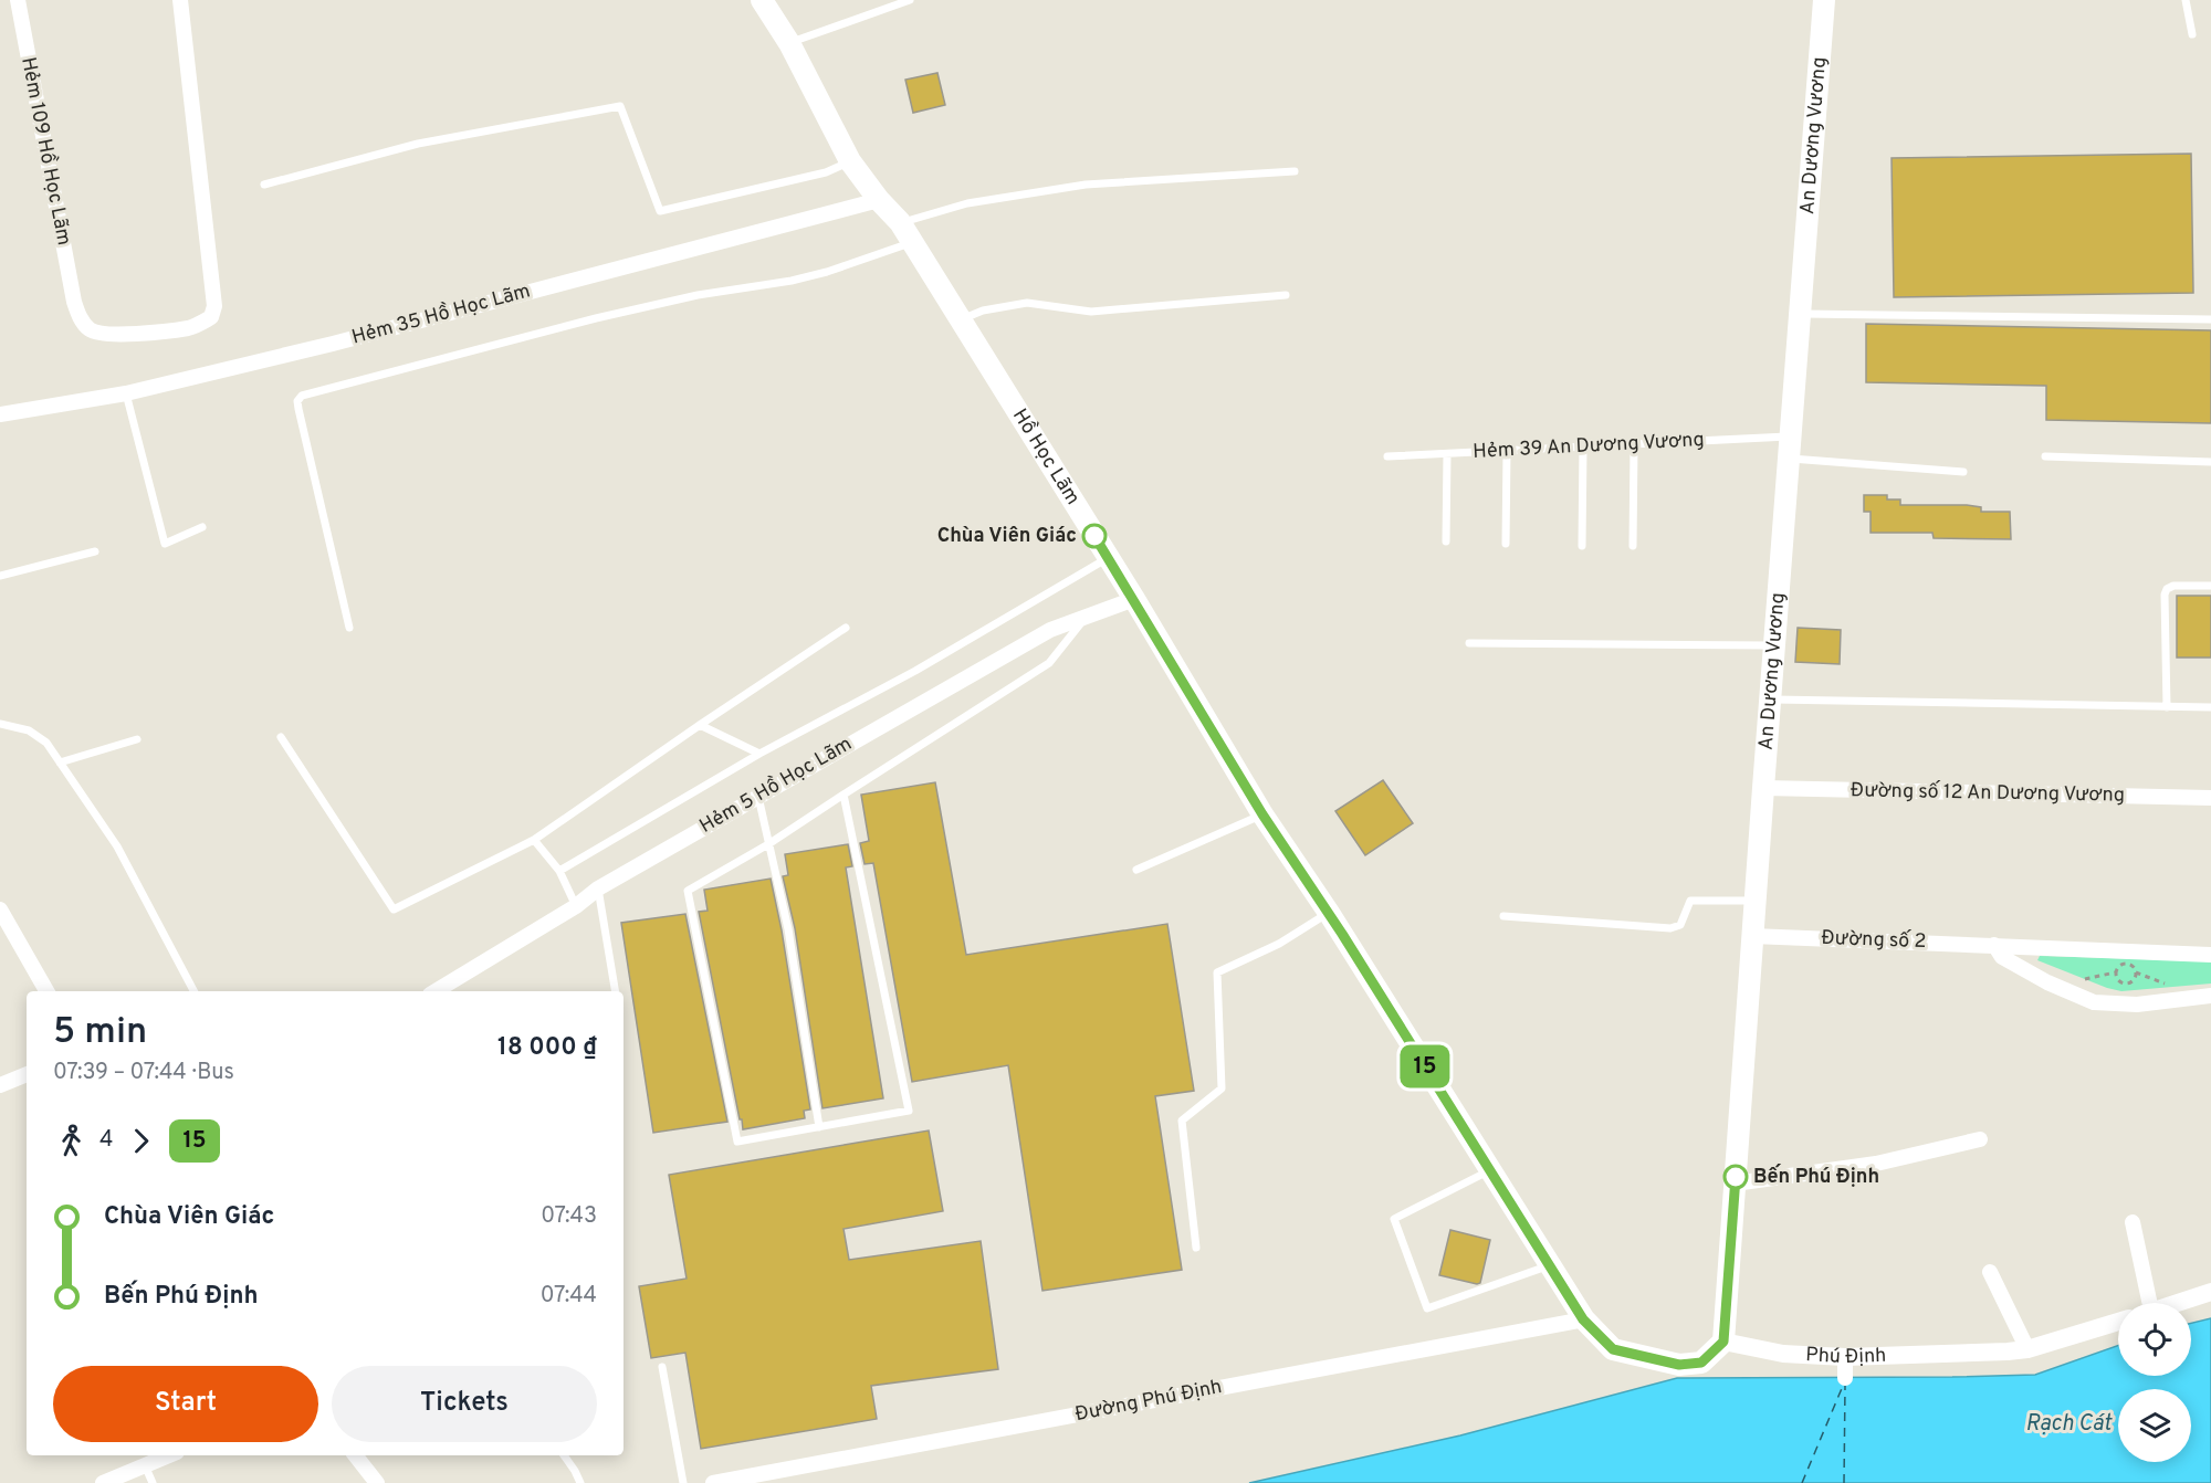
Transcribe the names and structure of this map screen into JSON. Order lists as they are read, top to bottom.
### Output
{
  "streets": {
    "main road": ["An Dương Vương", "Hồ Học Lãm"],
    "street": [
      "Hẻm 109 Hồ Học Lãm",
      "Hẻm 35 Hồ Học Lãm",
      "Hẻm 5 Hồ Học Lãm",
      "Đường số 12 An Dương Vương",
      "Đường số 2",
      "Phú Định",
      "Đường Phú Định"
    ],
    "lane": ["Hẻm 39 An Dương Vương"]
  },
  "crossings": [
    ["An Dương Vương", "Hẻm 39 An Dương Vương"],
    ["An Dương Vương", "Đường số 12 An Dương Vương"],
    ["An Dương Vương", "Đường số 2"],
    ["An Dương Vương", "Phú Định"],
    ["Hẻm 35 Hồ Học Lãm", "Hồ Học Lãm"],
    ["Hồ Học Lãm", "Hẻm 5 Hồ Học Lãm"],
    ["Hồ Học Lãm", "Đường Phú Định"]
  ],
  "water": ["Rạch Cát"],
  "places": ["Chùa Viên Giác", "Bến Phú Định"],
  "lines": ["bus line 15"],
  "page": {
    "on_map": "15",
    "heading": ["5 min", "07:39 – 07:44 · Bus", "18 000 ₫"],
    "legs": ["4", "15"],
    "list": [
      {
        "name": "Chùa Viên Giác",
        "value": "07:43"
      },
      {
        "name": "Bến Phú Định",
        "value": "07:44"
      }
    ],
    "buttons": ["Start", "Tickets"]
  }
}
